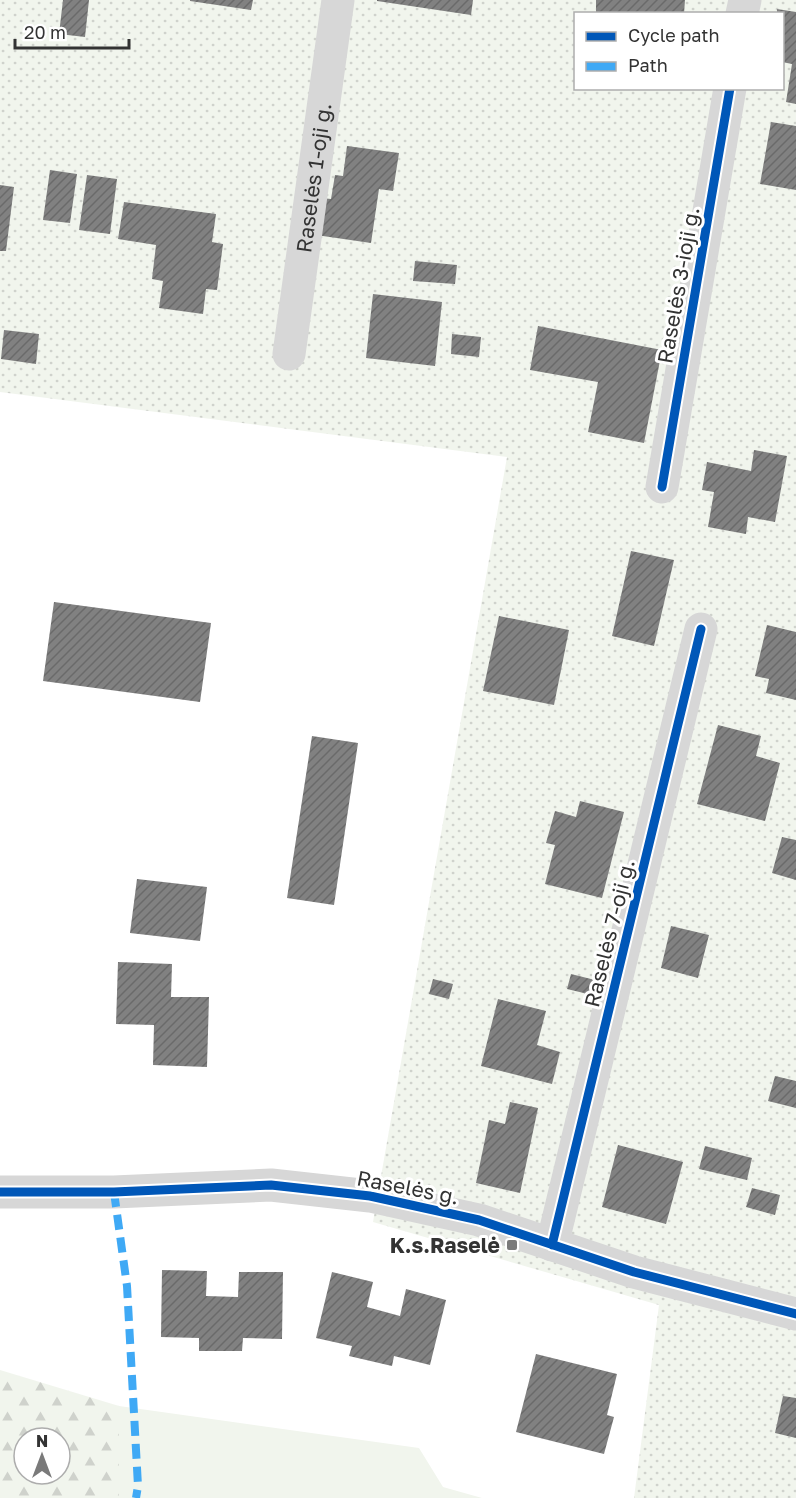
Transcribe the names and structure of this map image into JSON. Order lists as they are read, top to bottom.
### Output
{
  "streets": {
    "street": [
      "Raselės 1-oji g.",
      "Raselės 3-ioji g.",
      "Raselės 7-oji g.",
      "Raselės g."
    ]
  },
  "crossings": [
    ["Raselės 7-oji g.", "Raselės g."]
  ],
  "places": {
    "transit": ["K.s.Raselė"]
  },
  "legend": ["Cycle path", "Path"],
  "scale_bar": "20 m",
  "north": "top"
}
